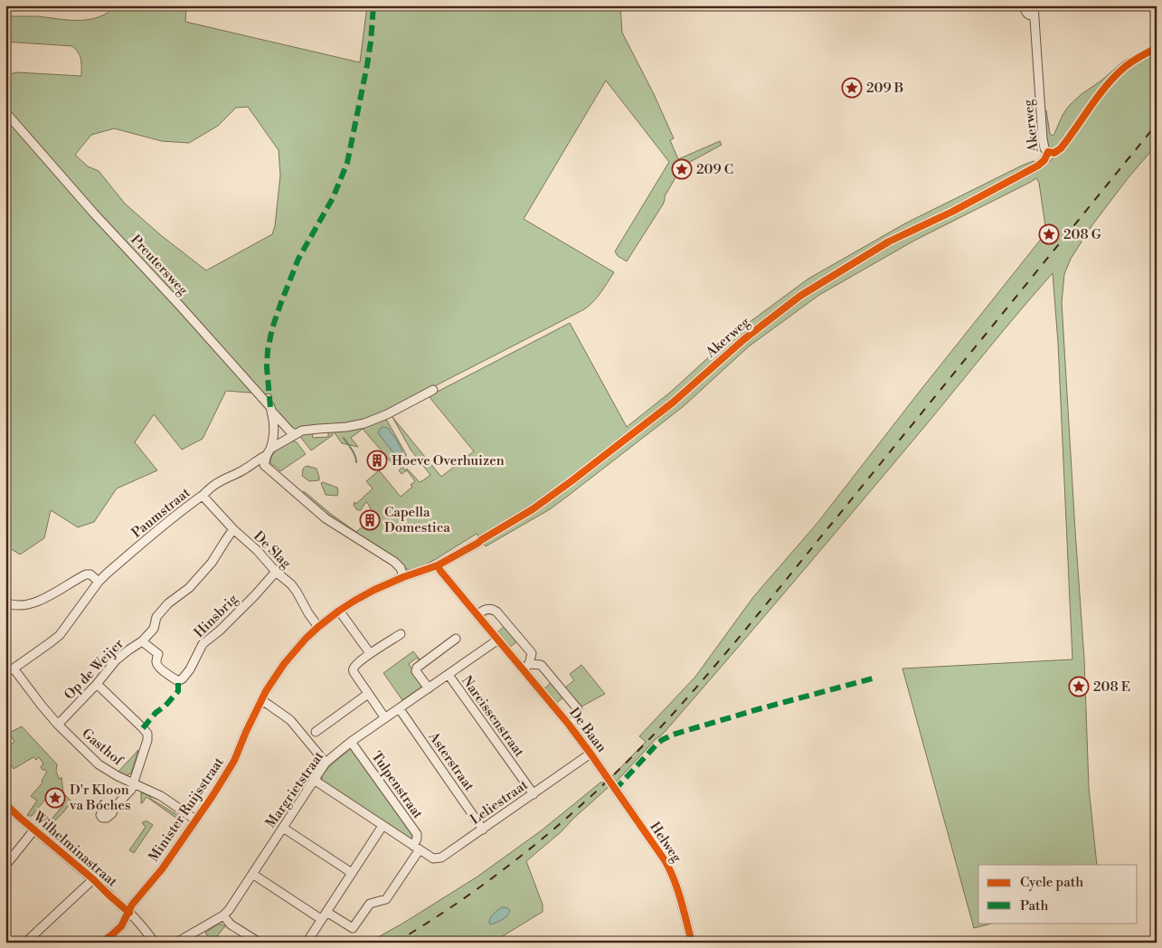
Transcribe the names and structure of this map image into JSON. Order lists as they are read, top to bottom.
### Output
{
  "streets": {
    "street": [
      "Akerweg",
      "Preutersweg",
      "Paumstraat",
      "De Slag",
      "Hinsbrig",
      "Op de Weijer",
      "Narcissenstraat",
      "De Baan",
      "Gasthof",
      "Asterstraat",
      "Tulpenstraat",
      "Margrietstraat",
      "Leliestraat",
      "Minister Ruijsstraat",
      "Helweg",
      "Wilhelminastraat"
    ]
  },
  "crossings": [
    ["Akerweg", "De Baan"],
    ["Akerweg", "Minister Ruijsstraat"],
    ["Preutersweg", "Paumstraat"],
    ["Paumstraat", "De Slag"],
    ["Paumstraat", "Gasthof"],
    ["De Slag", "Hinsbrig"],
    ["De Slag", "Op de Weijer"],
    ["De Slag", "Minister Ruijsstraat"],
    ["Hinsbrig", "Op de Weijer"],
    ["Op de Weijer", "Gasthof"],
    ["Narcissenstraat", "Margrietstraat"],
    ["Narcissenstraat", "Leliestraat"],
    ["De Baan", "Margrietstraat"],
    ["De Baan", "Leliestraat"],
    ["De Baan", "Minister Ruijsstraat"],
    ["De Baan", "Helweg"],
    ["Gasthof", "Minister Ruijsstraat"],
    ["Asterstraat", "Margrietstraat"],
    ["Asterstraat", "Leliestraat"],
    ["Tulpenstraat", "Margrietstraat"],
    ["Tulpenstraat", "Leliestraat"],
    ["Minister Ruijsstraat", "Wilhelminastraat"]
  ],
  "places": {
    "place": [
      "209 B",
      "209 C",
      "208 G",
      "208 E",
      "D'r Kloon va Bóches"
    ],
    "building": ["Hoeve Overhuizen", "Capella Domestica"]
  },
  "legend": ["Cycle path", "Path"]
}
